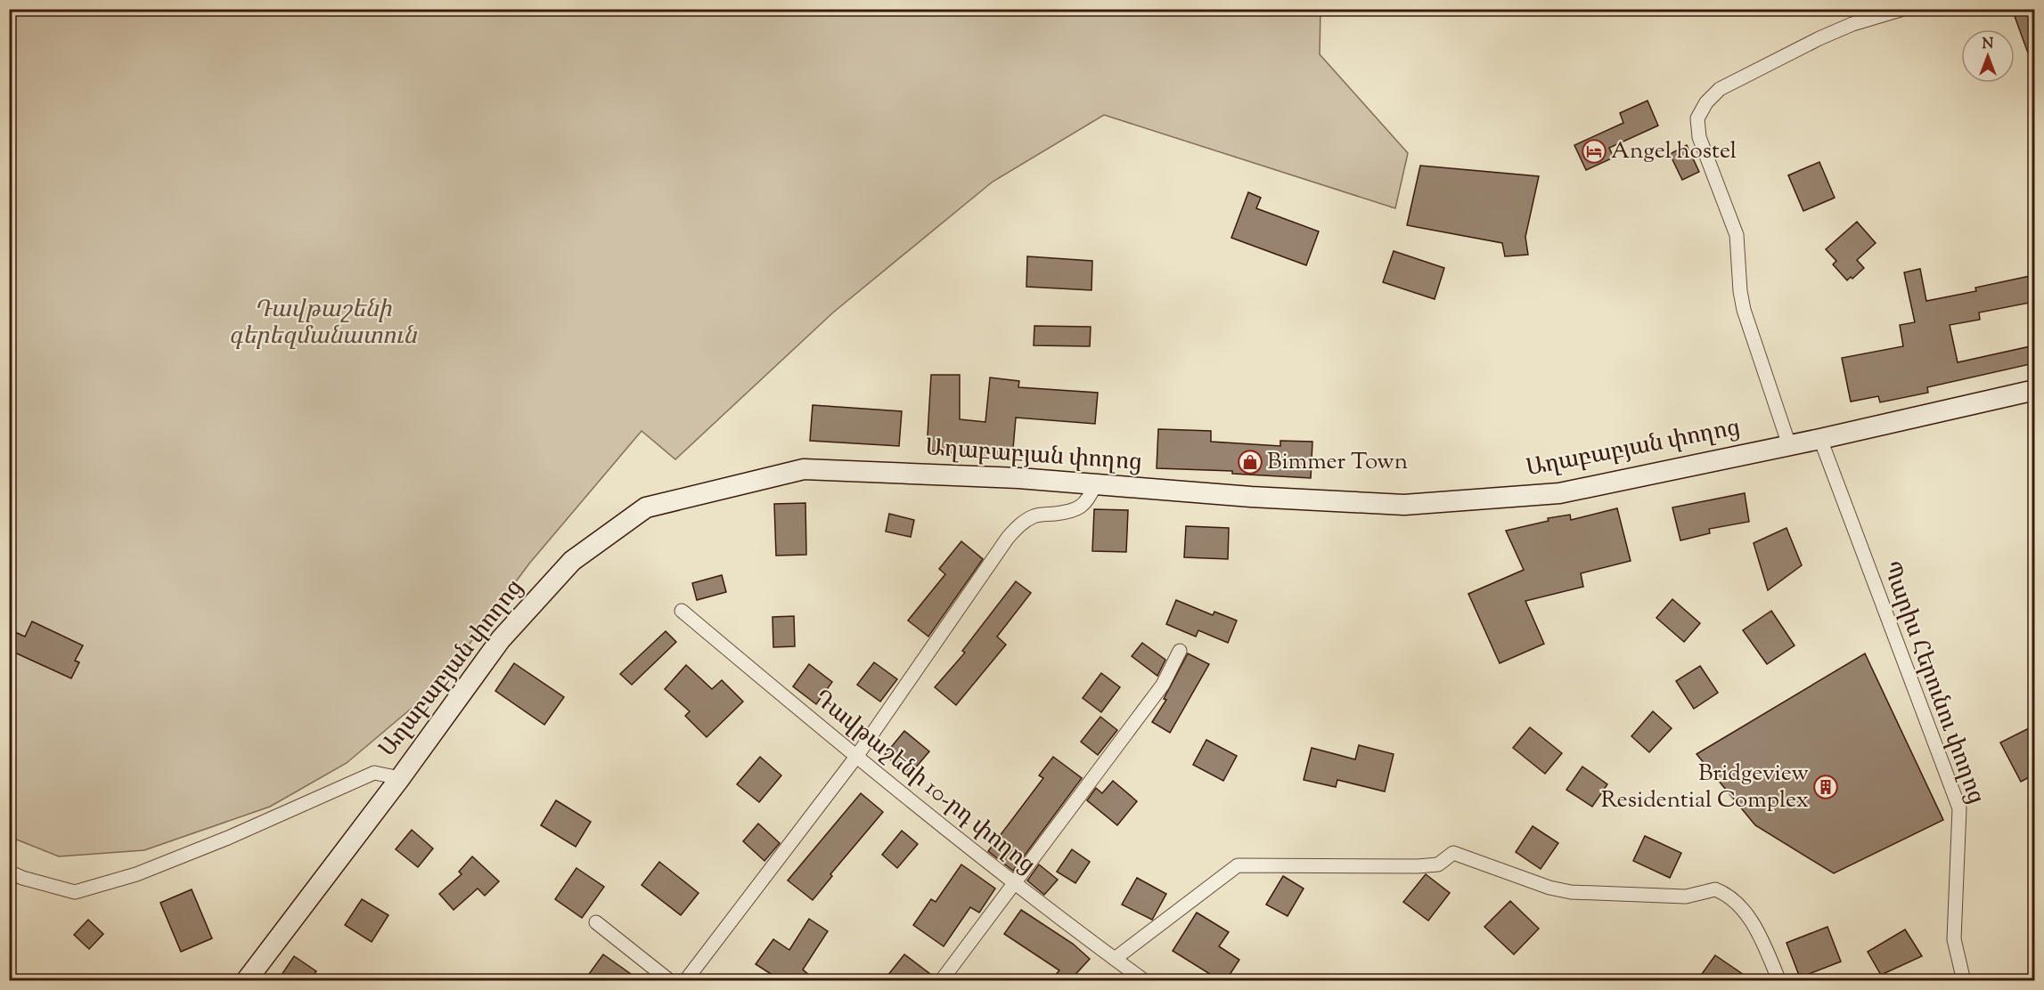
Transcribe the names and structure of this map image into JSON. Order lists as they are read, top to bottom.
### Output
{
  "streets": {
    "street": ["Աղաբաբյան փողոց", "Պարիս Հերունու փողոց", "Դավթաշենի 10-րդ փողոց"]
  },
  "crossings": [
    ["Աղաբաբյան փողոց", "Պարիս Հերունու փողոց"]
  ],
  "parks": ["Դավթաշենի գերեզմանատուն"],
  "places": {
    "hotel": ["Angel hostel"],
    "shop": ["Bimmer Town"],
    "building": ["Bridgeview Residential Complex"]
  },
  "north": "top"
}
